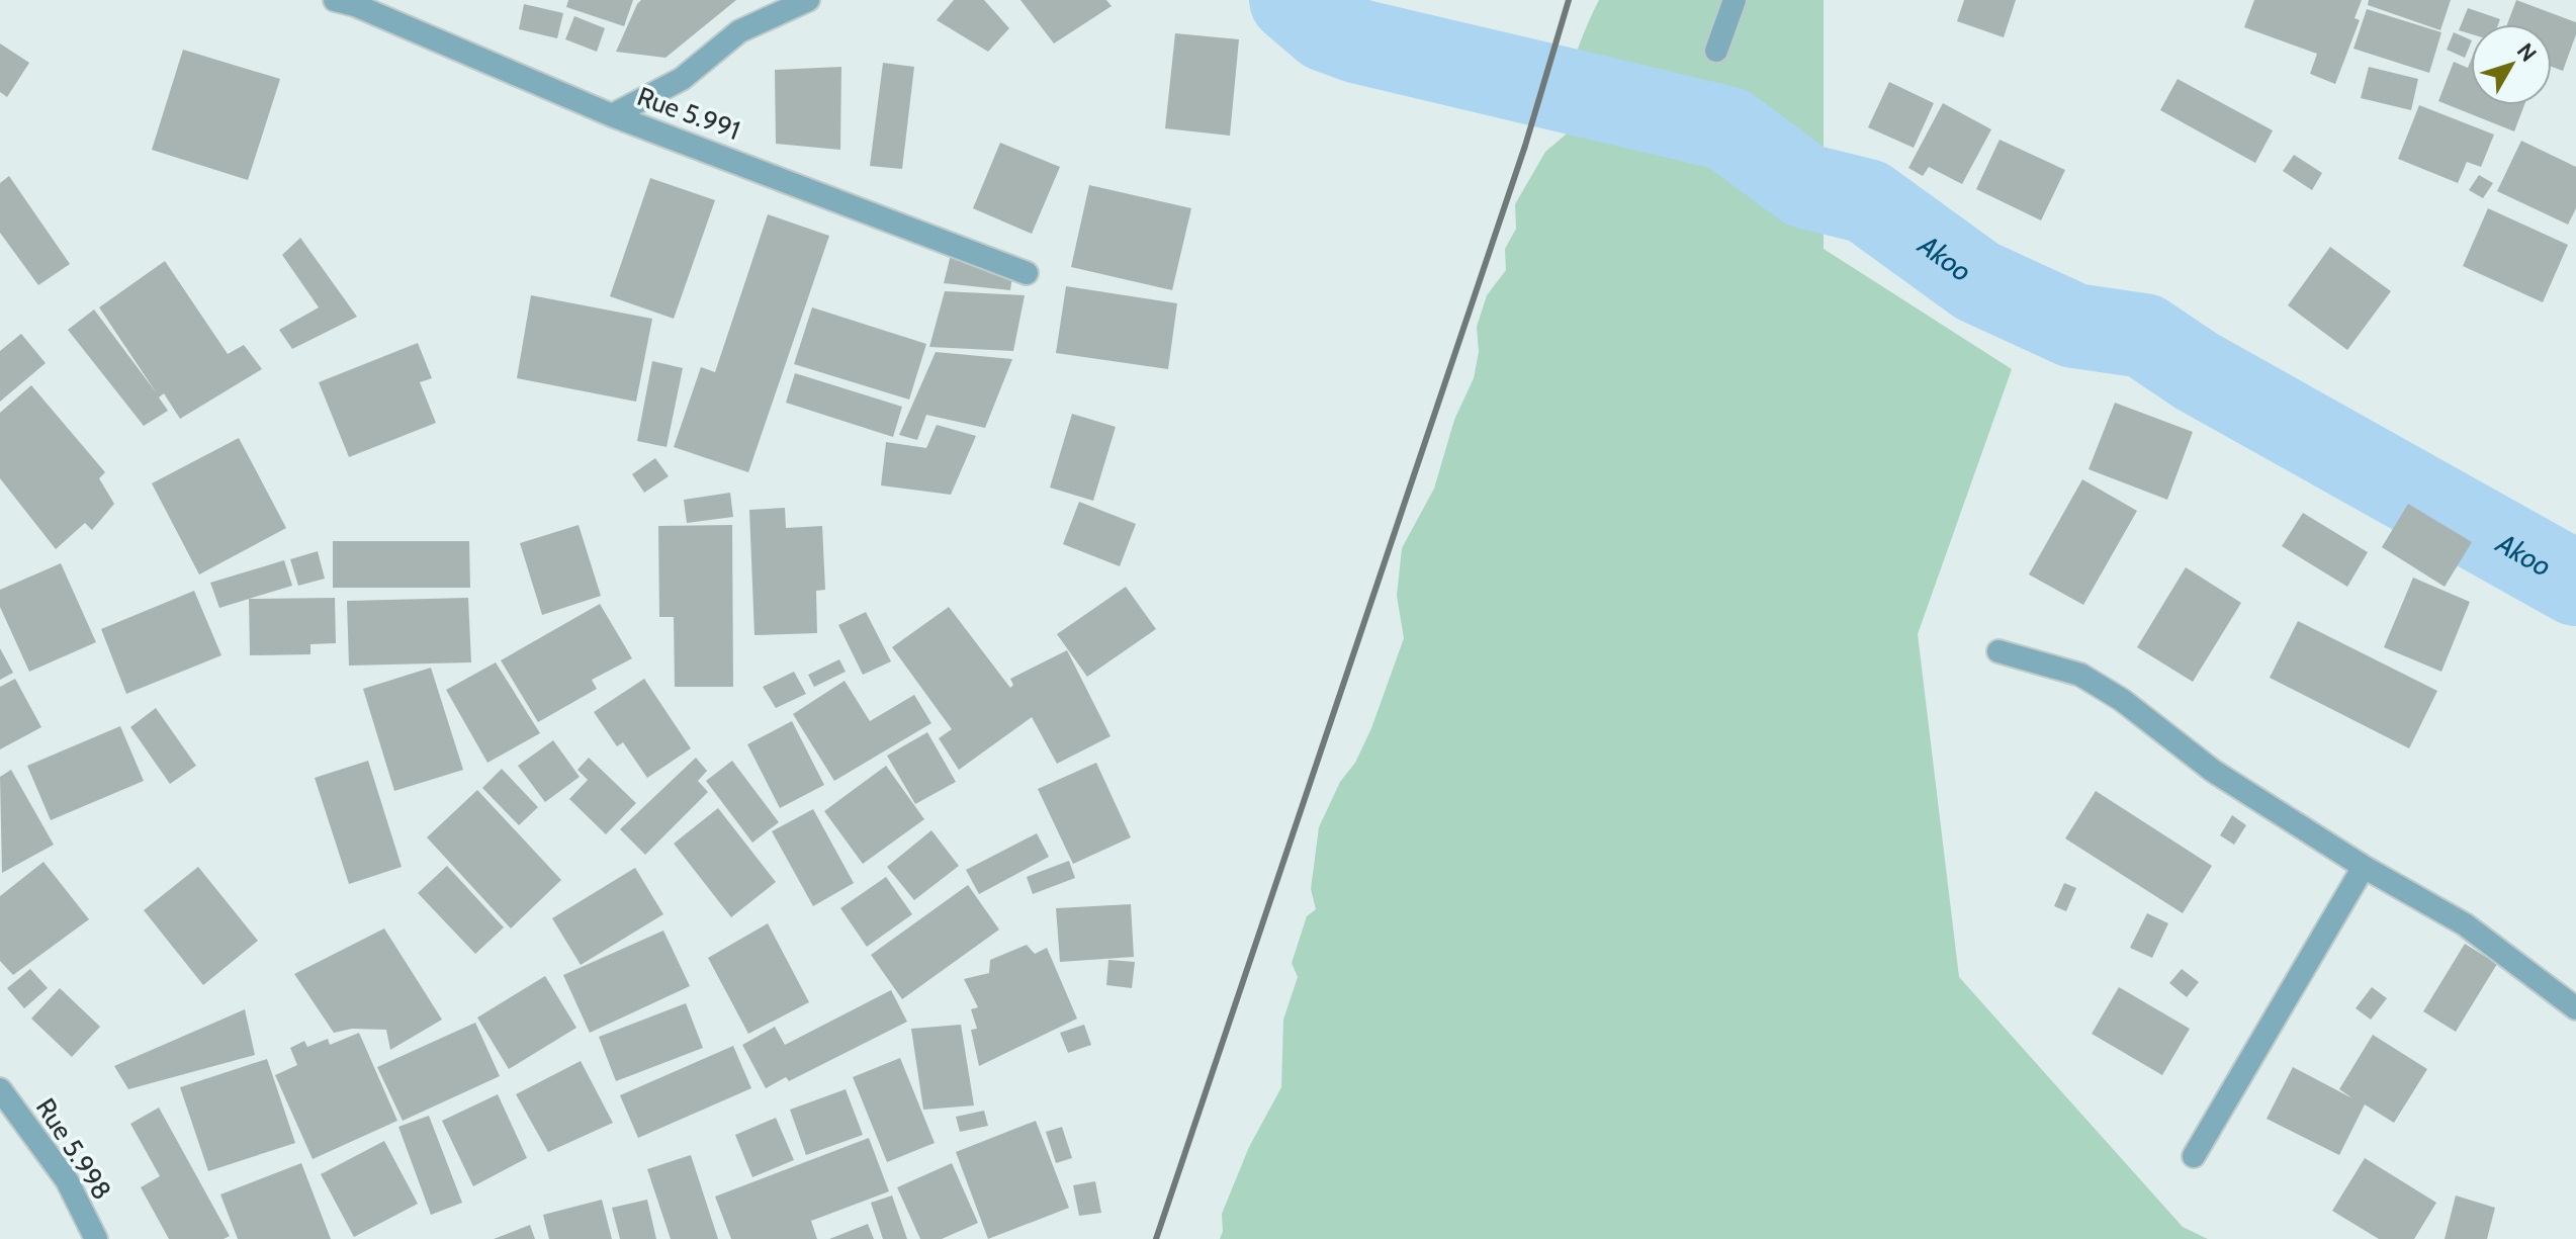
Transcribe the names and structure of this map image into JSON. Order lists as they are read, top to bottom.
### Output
{
  "streets": {
    "street": ["Rue 5.991", "Rue 5.998"]
  },
  "water": ["Akoo"],
  "north": "top right"
}
